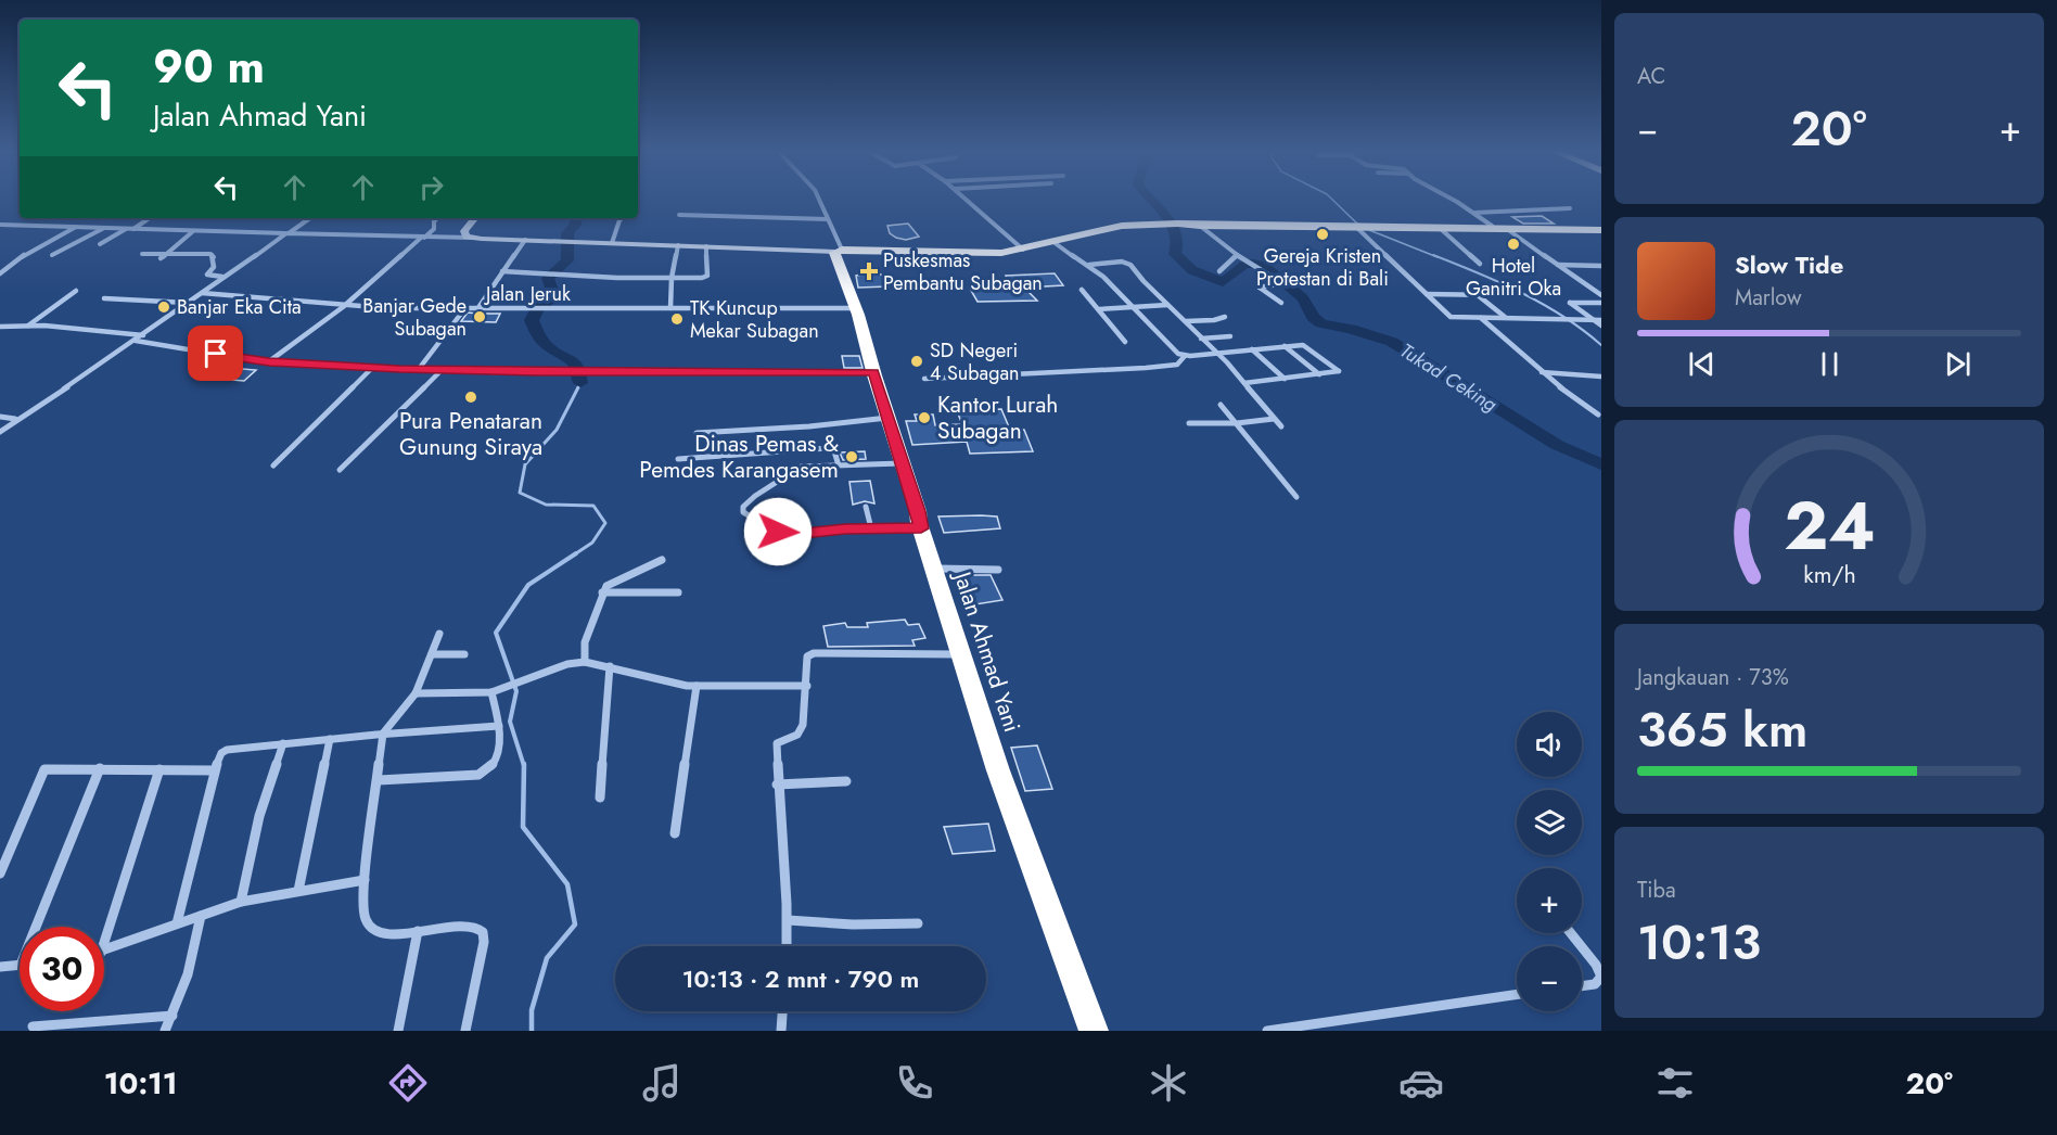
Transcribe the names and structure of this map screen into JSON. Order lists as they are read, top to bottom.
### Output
{
  "streets": {
    "highway": ["Jalan Ahmad Yani"],
    "street": ["Jalan Jeruk"]
  },
  "crossings": [
    ["Jalan Jeruk", "Jalan Ahmad Yani"]
  ],
  "water": ["Tukad Ceking"],
  "places": {
    "other": [
      "Gereja Kristen Protestan di Bali",
      "Hotel Ganitri Oka",
      "Banjar Eka Cita",
      "Banjar Gede Subagan",
      "TK Kuncup Mekar Subagan",
      "SD Negeri 4 Subagan",
      "Pura Penataran Gunung Siraya",
      "Kantor Lurah Subagan",
      "Dinas Pemas & Pemdes Karangasem"
    ],
    "health": ["Puskesmas Pembantu Subagan"]
  },
  "page": {
    "tile": [
      "AC",
      ["Jangkauan · 73%", "365 km"],
      ["Tiba", "10:13"]
    ],
    "turn": ["90 m", "Jalan Ahmad Yani"],
    "heat": ["−", "20°", "+"],
    "song": ["Slow Tide", "Marlow"],
    "map_buttons": ["+", "−"],
    "limit": "30",
    "trip": "10:13 · 2 mnt · 790 m",
    "tabs": ["10:11", "20°"],
    "gauge": ["24", "km/h"]
  }
}
